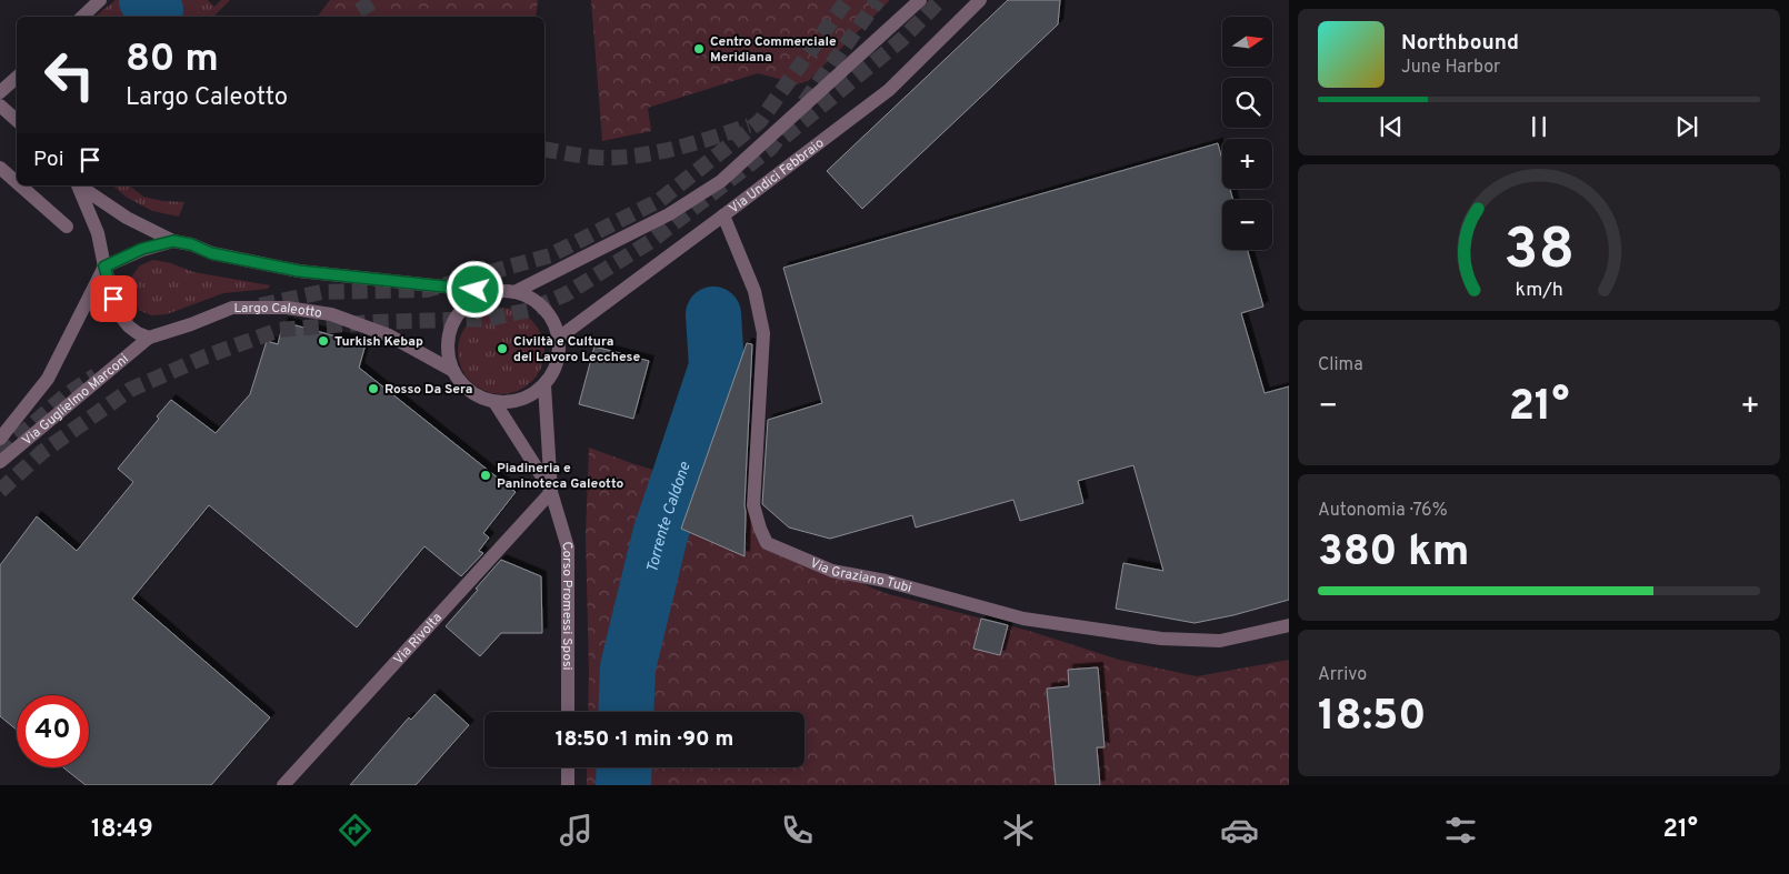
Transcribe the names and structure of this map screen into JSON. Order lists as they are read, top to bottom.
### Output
{
  "streets": {
    "street": [
      "Via Undici Febbraio",
      "Largo Caleotto",
      "Via Guglielmo Marconi",
      "Via Graziano Tubi",
      "Corso Promessi Sposi",
      "Via Rivolta"
    ]
  },
  "crossings": [
    ["Via Undici Febbraio", "Largo Caleotto"],
    ["Via Undici Febbraio", "Via Graziano Tubi"],
    ["Via Undici Febbraio", "Corso Promessi Sposi"],
    ["Largo Caleotto", "Via Guglielmo Marconi"],
    ["Largo Caleotto", "Corso Promessi Sposi"],
    ["Corso Promessi Sposi", "Via Rivolta"]
  ],
  "water": ["Torrente Caldone"],
  "places": [
    "Centro Commerciale Meridiana",
    "Turkish Kebap",
    "Civiltà e Cultura del Lavoro Lecchese",
    "Rosso Da Sera",
    "Piadineria e Paninoteca Galeotto"
  ],
  "north": "right",
  "page": {
    "map_buttons": ["+", "−"],
    "turn": ["80 m", "Largo Caleotto"],
    "song": ["Northbound", "June Harbor"],
    "then": "Poi",
    "tile": [
      "Clima",
      ["Autonomia · 76%", "380 km"],
      ["Arrivo", "18:50"]
    ],
    "heat": ["−", "21°", "+"],
    "limit": "40",
    "trip": "18:50 · 1 min · 90 m",
    "tabs": ["18:49", "21°"],
    "gauge": ["38", "km/h"]
  }
}
